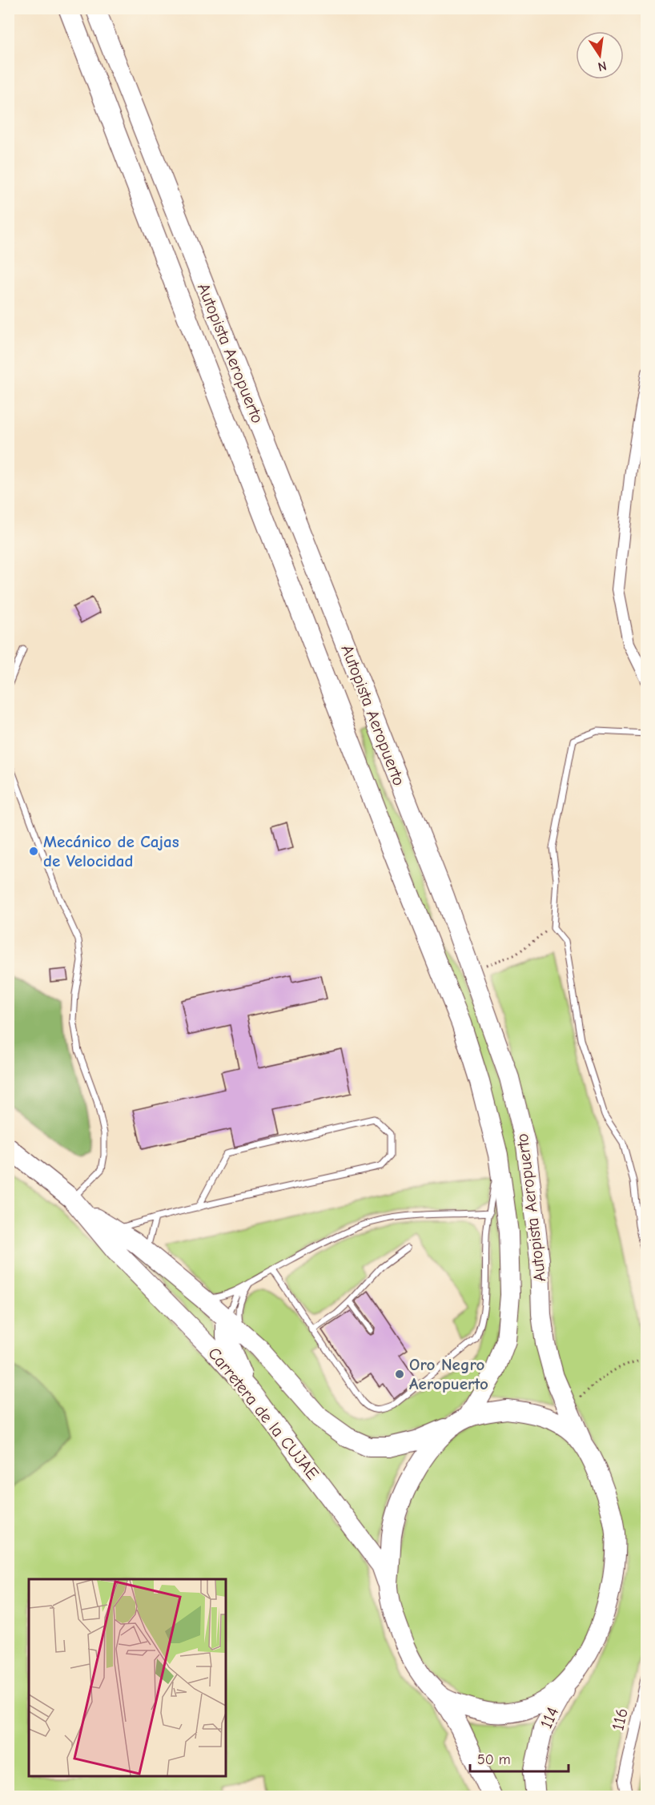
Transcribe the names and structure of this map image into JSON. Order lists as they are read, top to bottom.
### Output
{
  "streets": {
    "highway": ["Autopista Aeropuerto", "Carretera de la CUJAE", "114"],
    "street": ["116"]
  },
  "crossings": [
    ["Autopista Aeropuerto", "Carretera de la CUJAE"],
    ["Autopista Aeropuerto", "114"]
  ],
  "places": ["Mecánico de Cajas de Velocidad", "Oro Negro Aeropuerto"],
  "scale_bar": "50 m",
  "north": "bottom"
}
